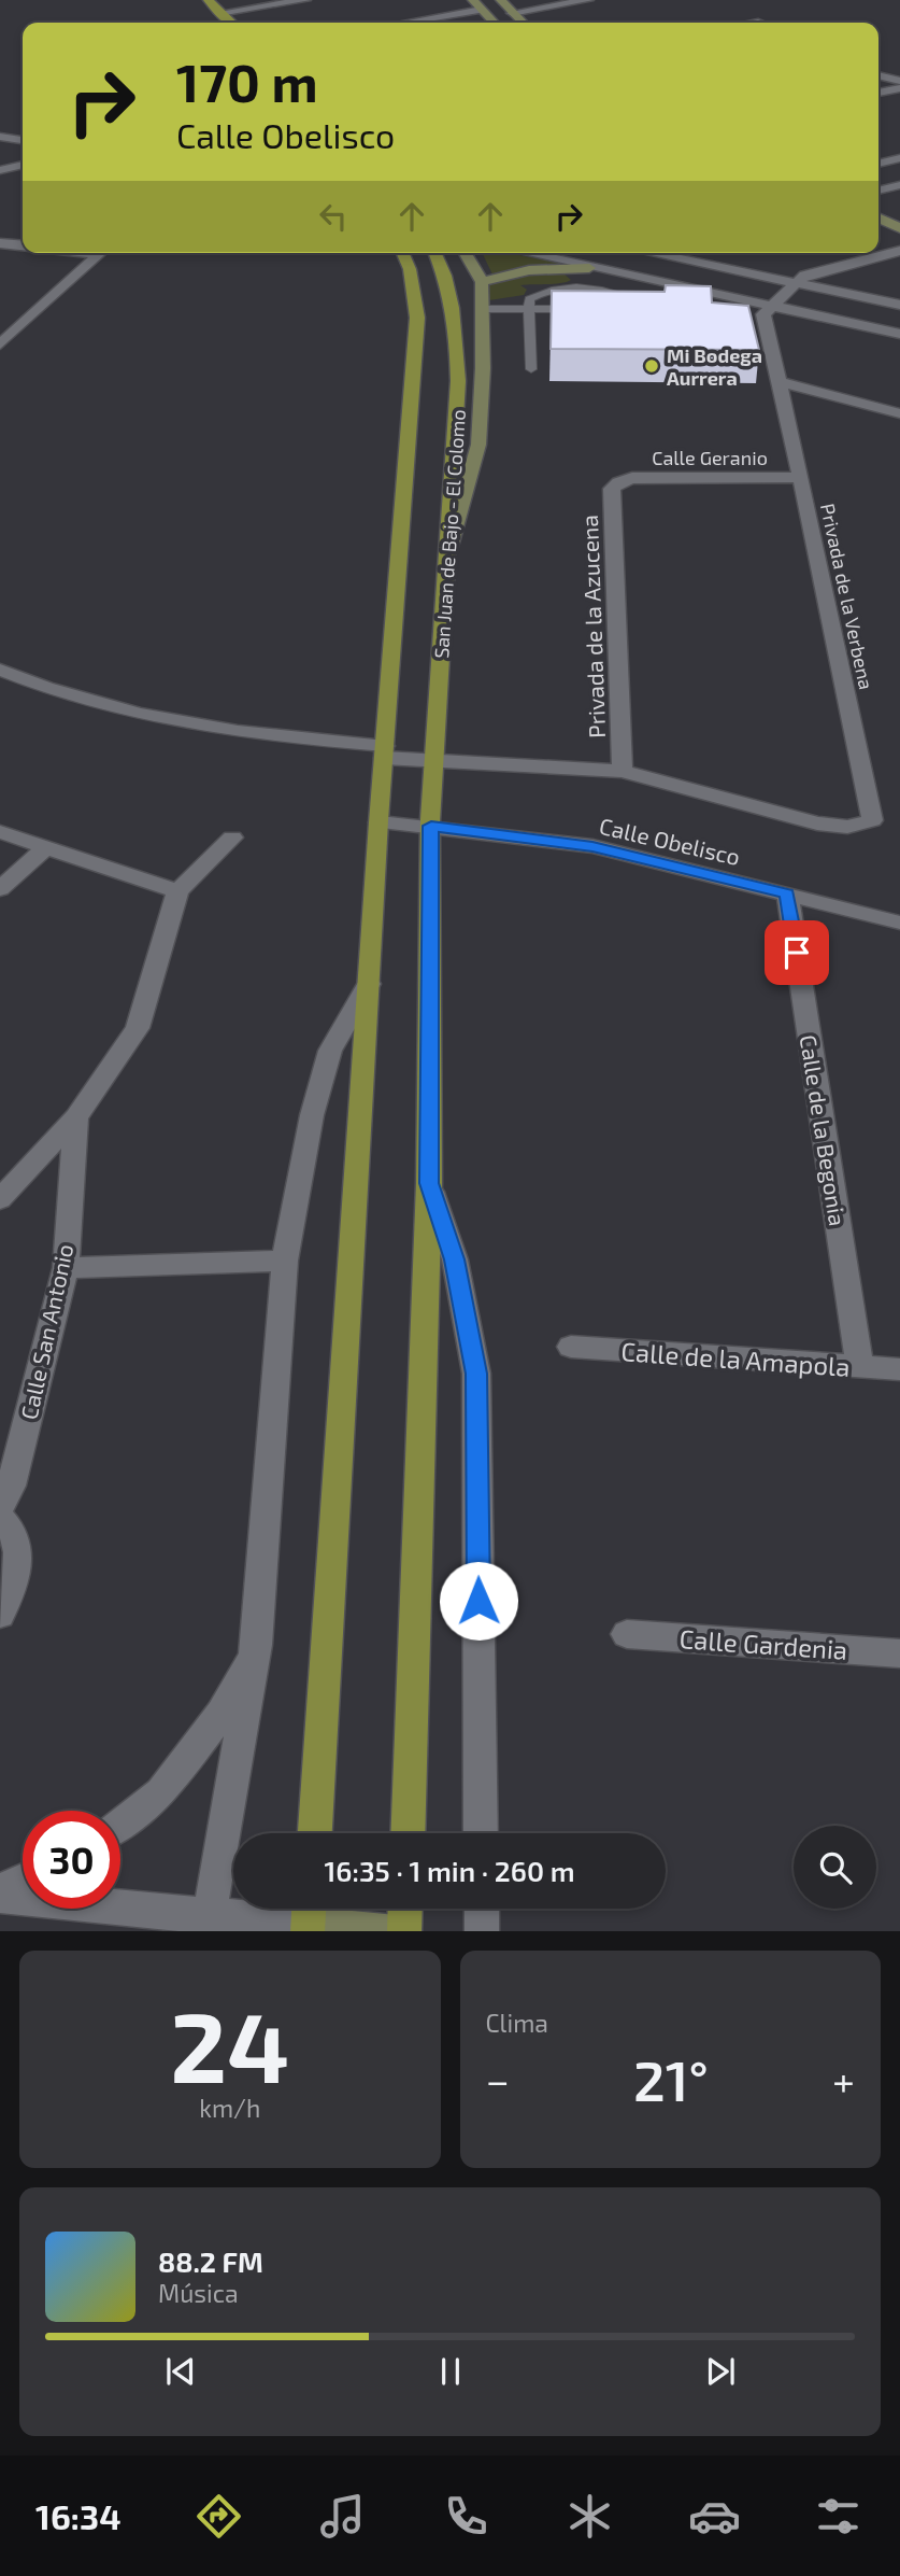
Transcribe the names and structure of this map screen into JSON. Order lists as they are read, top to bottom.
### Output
{
  "streets": {
    "main road": ["San Juan de Bajo - El Colomo"],
    "street": [
      "Calle Geranio",
      "Privada de la Verbena",
      "Privada de la Azucena",
      "Calle Obelisco",
      "Calle de la Begonia",
      "Calle San Antonio",
      "Calle de la Amapola",
      "Calle Gardenia"
    ]
  },
  "crossings": [
    ["Calle Geranio", "Privada de la Verbena"],
    ["Calle Geranio", "Privada de la Azucena"],
    ["San Juan de Bajo - El Colomo", "Calle Obelisco"],
    ["Privada de la Verbena", "Privada de la Azucena"],
    ["Calle Obelisco", "Calle de la Begonia"],
    ["Calle de la Begonia", "Calle de la Amapola"]
  ],
  "places": ["Mi Bodega Aurrera"],
  "page": {
    "turn": ["170 m", "Calle Obelisco"],
    "limit": "30",
    "trip": "16:35 · 1 min · 260 m",
    "tile": [
      ["24", "km/h"],
      "Clima"
    ],
    "heat": ["−", "21°", "+"],
    "song": ["88.2 FM", "Música"],
    "tabs": "16:34"
  }
}
